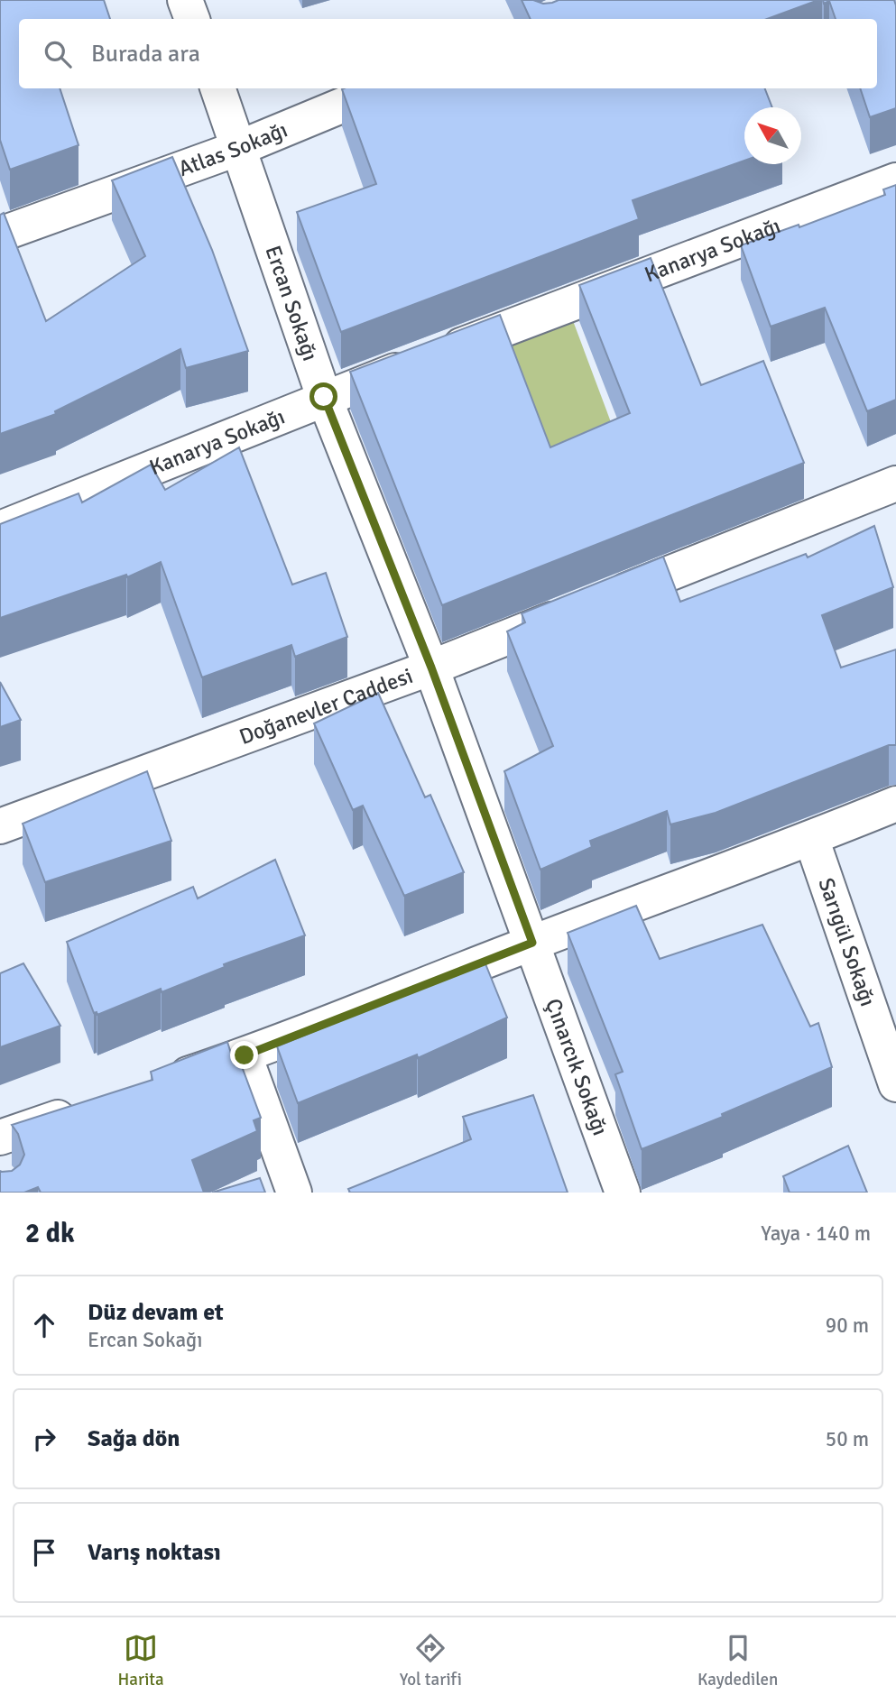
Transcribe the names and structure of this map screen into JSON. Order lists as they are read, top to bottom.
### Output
{
  "streets": {
    "street": [
      "Atlas Sokağı",
      "Kanarya Sokağı",
      "Ercan Sokağı",
      "Doğanevler Caddesi",
      "Sarıgül Sokağı",
      "Çınarcık Sokağı"
    ]
  },
  "crossings": [
    ["Atlas Sokağı", "Ercan Sokağı"],
    ["Kanarya Sokağı", "Ercan Sokağı"],
    ["Ercan Sokağı", "Doğanevler Caddesi"],
    ["Ercan Sokağı", "Çınarcık Sokağı"]
  ],
  "north": "top left",
  "page": {
    "search": "Burada ara",
    "heading": ["2 dk", "Yaya · 140 m"],
    "list": [
      ["Düz devam et", "Ercan Sokağı", "90 m"],
      ["Sağa dön", "50 m"],
      "Varış noktası"
    ],
    "nav": ["Harita", "Yol tarifi", "Kaydedilen"]
  }
}
